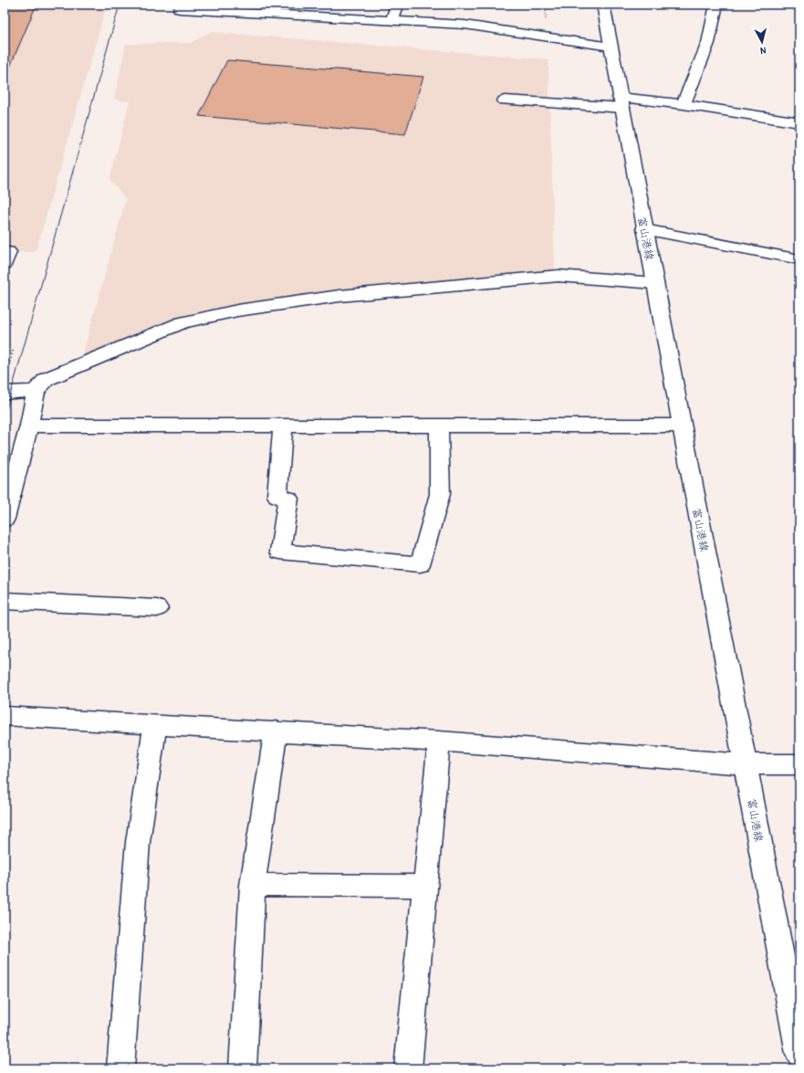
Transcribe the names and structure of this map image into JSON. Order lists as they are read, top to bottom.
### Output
{
  "streets": {
    "street": ["富山港線"]
  },
  "north": "bottom"
}
